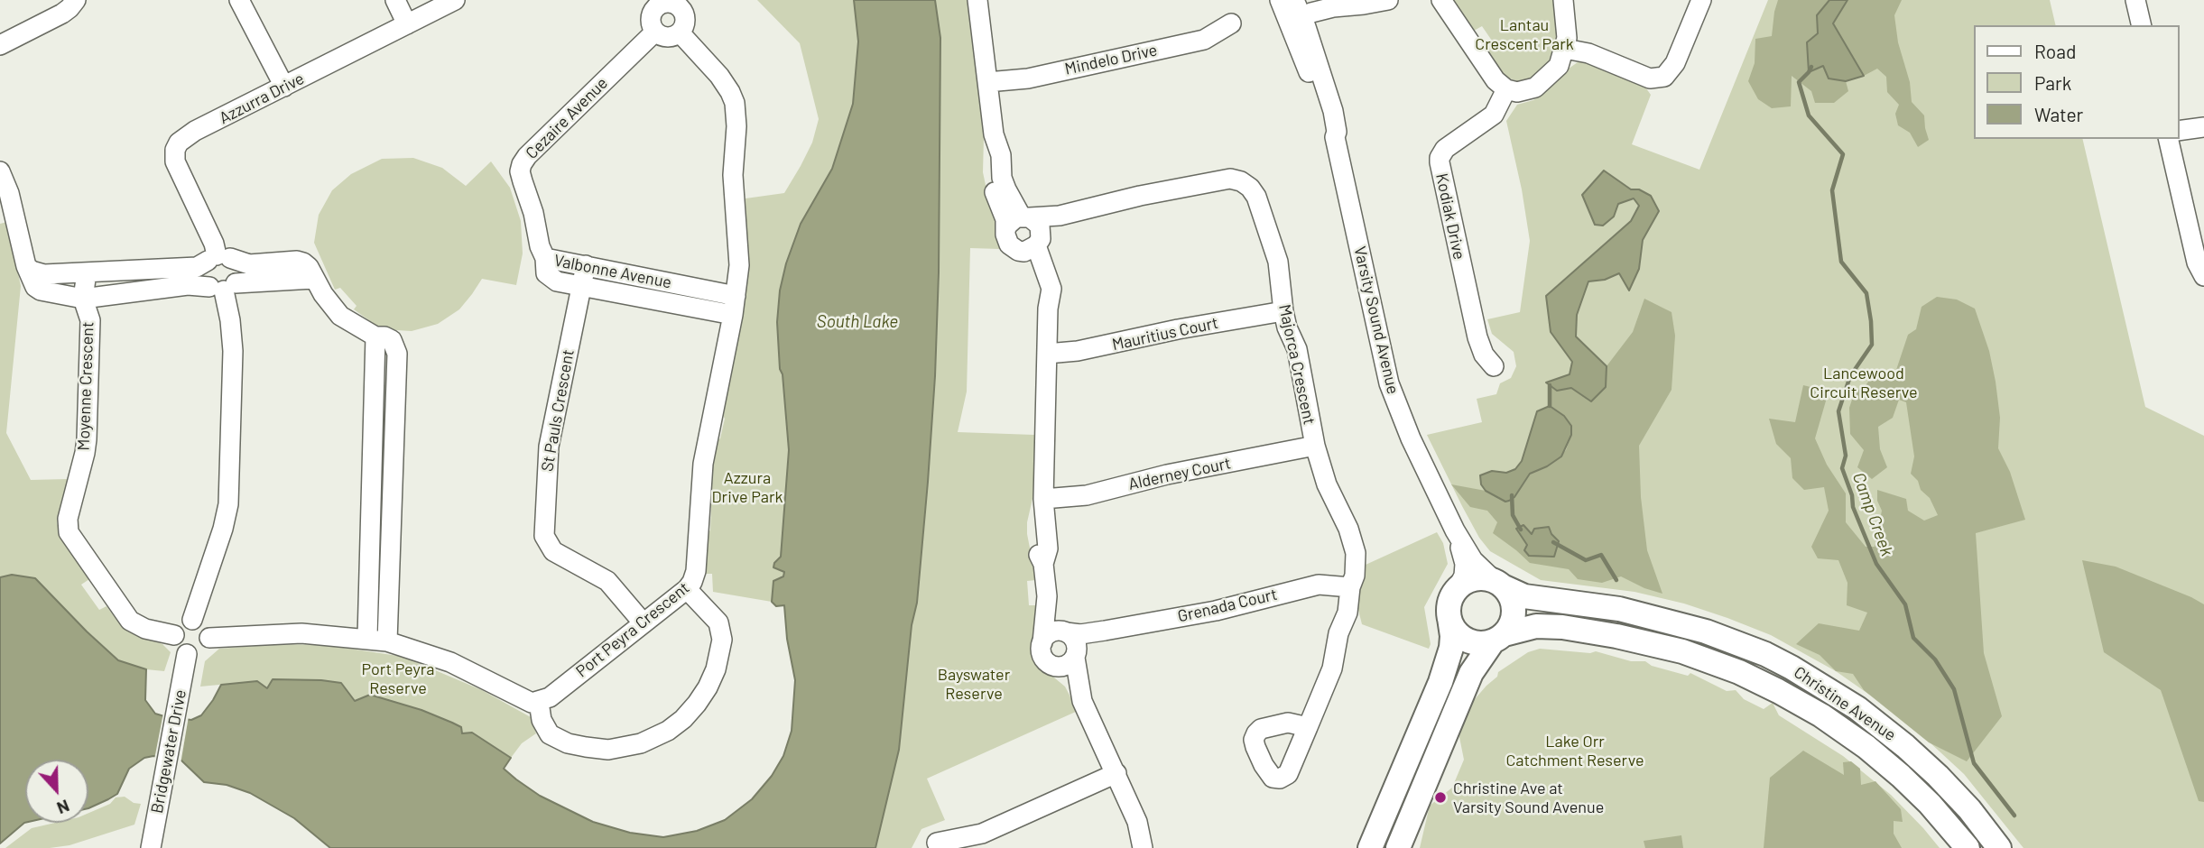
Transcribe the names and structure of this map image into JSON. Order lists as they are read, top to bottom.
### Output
{
  "streets": {
    "main road": ["Christine Avenue"],
    "street": [
      "Mindelo Drive",
      "Azzurra Drive",
      "Cezaire Avenue",
      "Kodiak Drive",
      "Valbonne Avenue",
      "Varsity Sound Avenue",
      "Mauritius Court",
      "Majorca Crescent",
      "Moyenne Crescent",
      "St Pauls Crescent",
      "Alderney Court",
      "Grenada Court",
      "Port Peyra Crescent",
      "Bridgewater Drive"
    ]
  },
  "crossings": [
    ["Cezaire Avenue", "Valbonne Avenue"],
    ["Cezaire Avenue", "Port Peyra Crescent"],
    ["Valbonne Avenue", "St Pauls Crescent"],
    ["Valbonne Avenue", "Port Peyra Crescent"],
    ["Varsity Sound Avenue", "Christine Avenue"],
    ["Mauritius Court", "Majorca Crescent"],
    ["Majorca Crescent", "Alderney Court"],
    ["Majorca Crescent", "Grenada Court"],
    ["Moyenne Crescent", "Bridgewater Drive"],
    ["St Pauls Crescent", "Port Peyra Crescent"]
  ],
  "water": ["South Lake", "Camp Creek"],
  "parks": [
    "Lantau Crescent Park",
    "Lancewood Circuit Reserve",
    "Azzura Drive Park",
    "Port Peyra Reserve",
    "Bayswater Reserve",
    "Lake Orr Catchment Reserve"
  ],
  "places": ["Christine Ave at Varsity Sound Avenue"],
  "legend": ["Road", "Park", "Water"],
  "north": "bottom"
}
